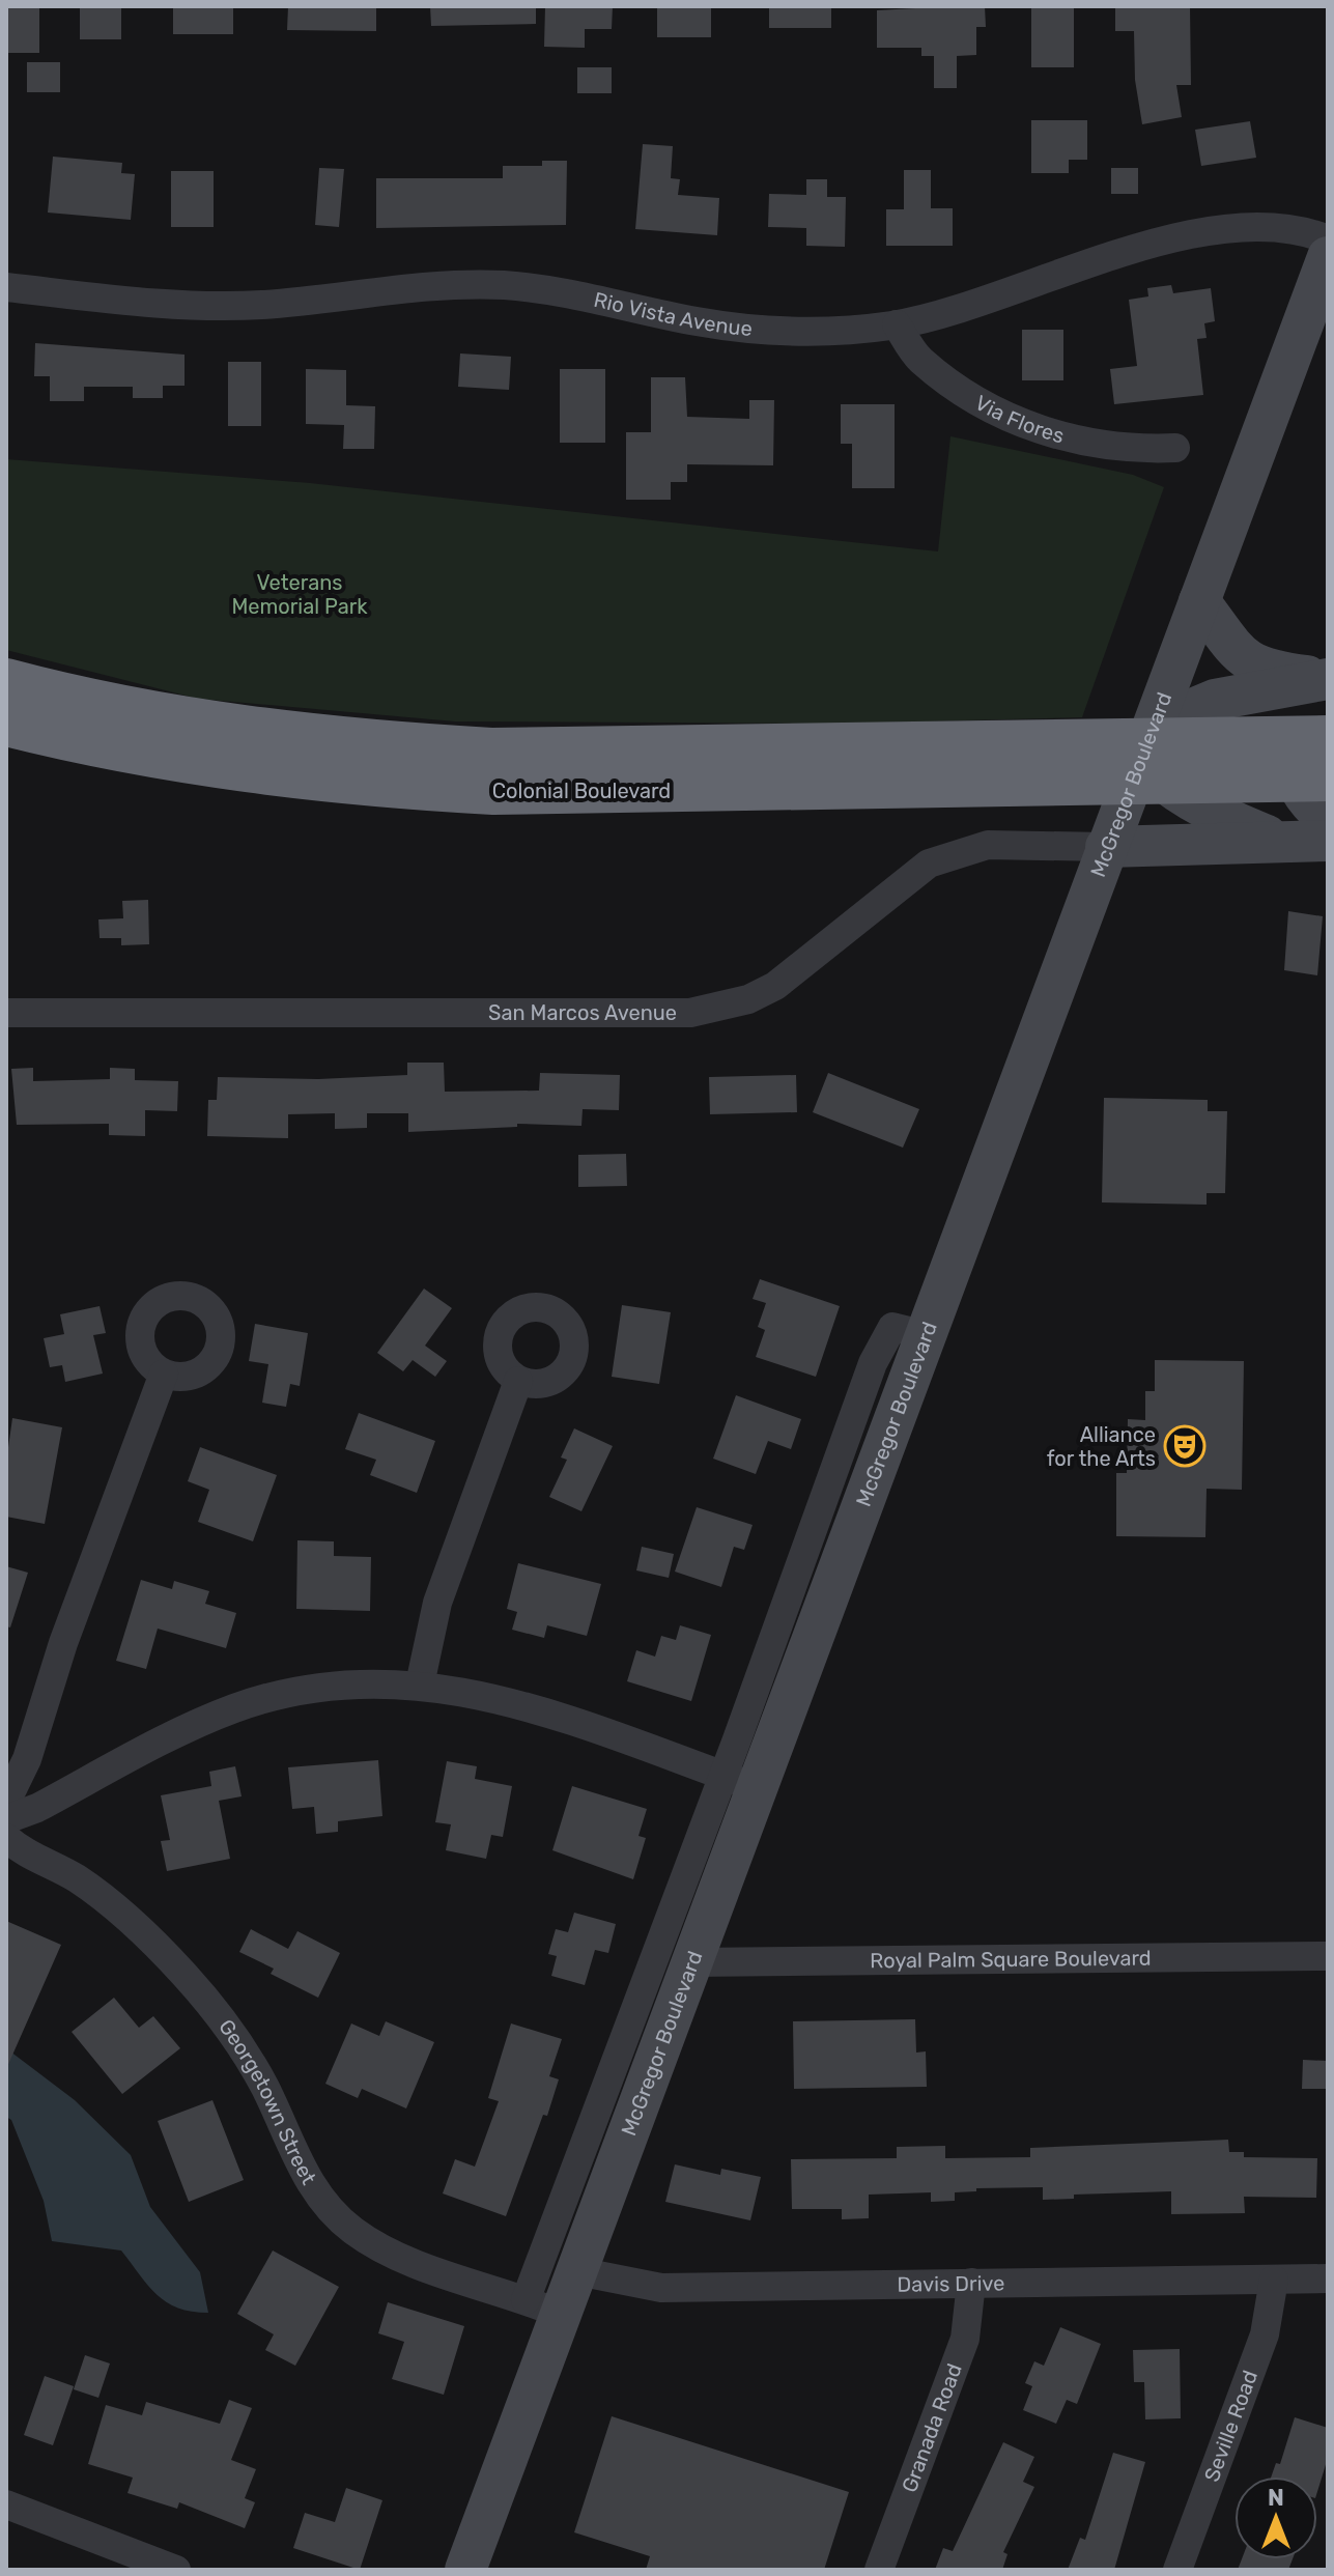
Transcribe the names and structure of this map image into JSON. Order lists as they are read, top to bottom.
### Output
{
  "streets": {
    "highway": ["Colonial Boulevard"],
    "main road": ["McGregor Boulevard"],
    "street": [
      "Rio Vista Avenue",
      "Via Flores",
      "San Marcos Avenue",
      "Royal Palm Square Boulevard",
      "Georgetown Street",
      "Davis Drive",
      "Seville Road",
      "Granada Road"
    ]
  },
  "crossings": [
    ["Rio Vista Avenue", "Via Flores"],
    ["McGregor Boulevard", "San Marcos Avenue"],
    ["McGregor Boulevard", "Royal Palm Square Boulevard"],
    ["McGregor Boulevard", "Georgetown Street"],
    ["McGregor Boulevard", "Davis Drive"],
    ["Davis Drive", "Seville Road"],
    ["Davis Drive", "Granada Road"]
  ],
  "parks": ["Veterans Memorial Park"],
  "places": {
    "theatre": ["Alliance for the Arts"]
  },
  "north": "top"
}
